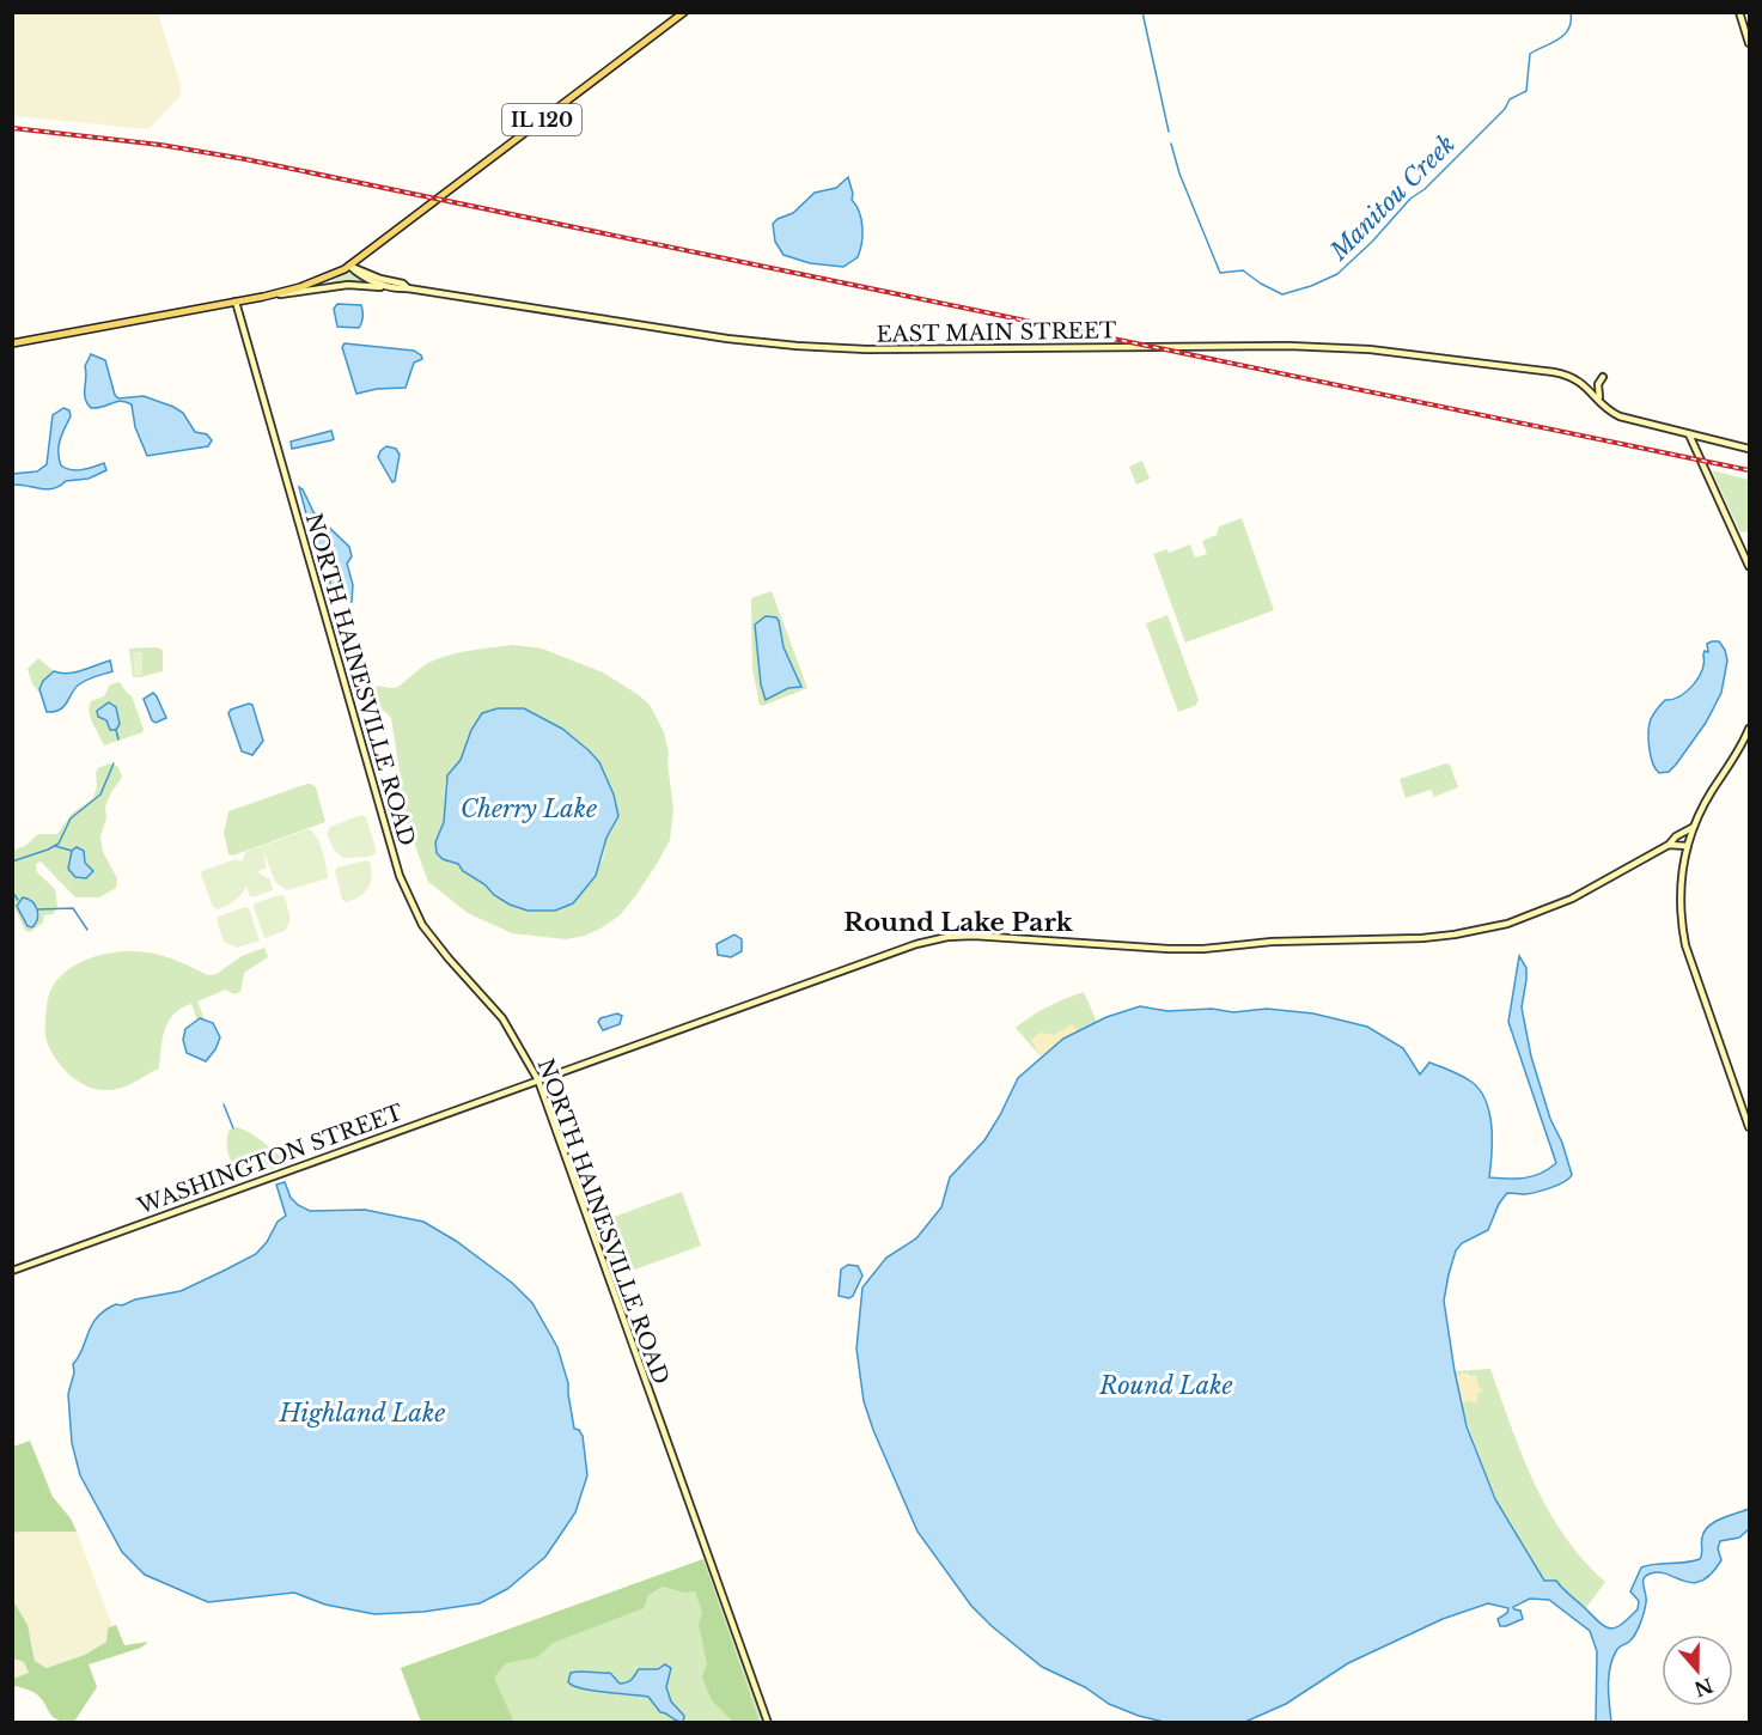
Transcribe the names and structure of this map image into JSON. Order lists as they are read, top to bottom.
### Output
{
  "streets": {
    "main road": [
      "IL 120",
      "EAST MAIN STREET",
      "NORTH HAINESVILLE ROAD",
      "WASHINGTON STREET"
    ]
  },
  "crossings": [
    ["IL 120", "EAST MAIN STREET"],
    ["IL 120", "NORTH HAINESVILLE ROAD"],
    ["NORTH HAINESVILLE ROAD", "WASHINGTON STREET"]
  ],
  "districts": ["Round Lake Park"],
  "water": [
    "Manitou Creek",
    "Cherry Lake",
    "Round Lake",
    "Highland Lake"
  ],
  "north": "bottom"
}
